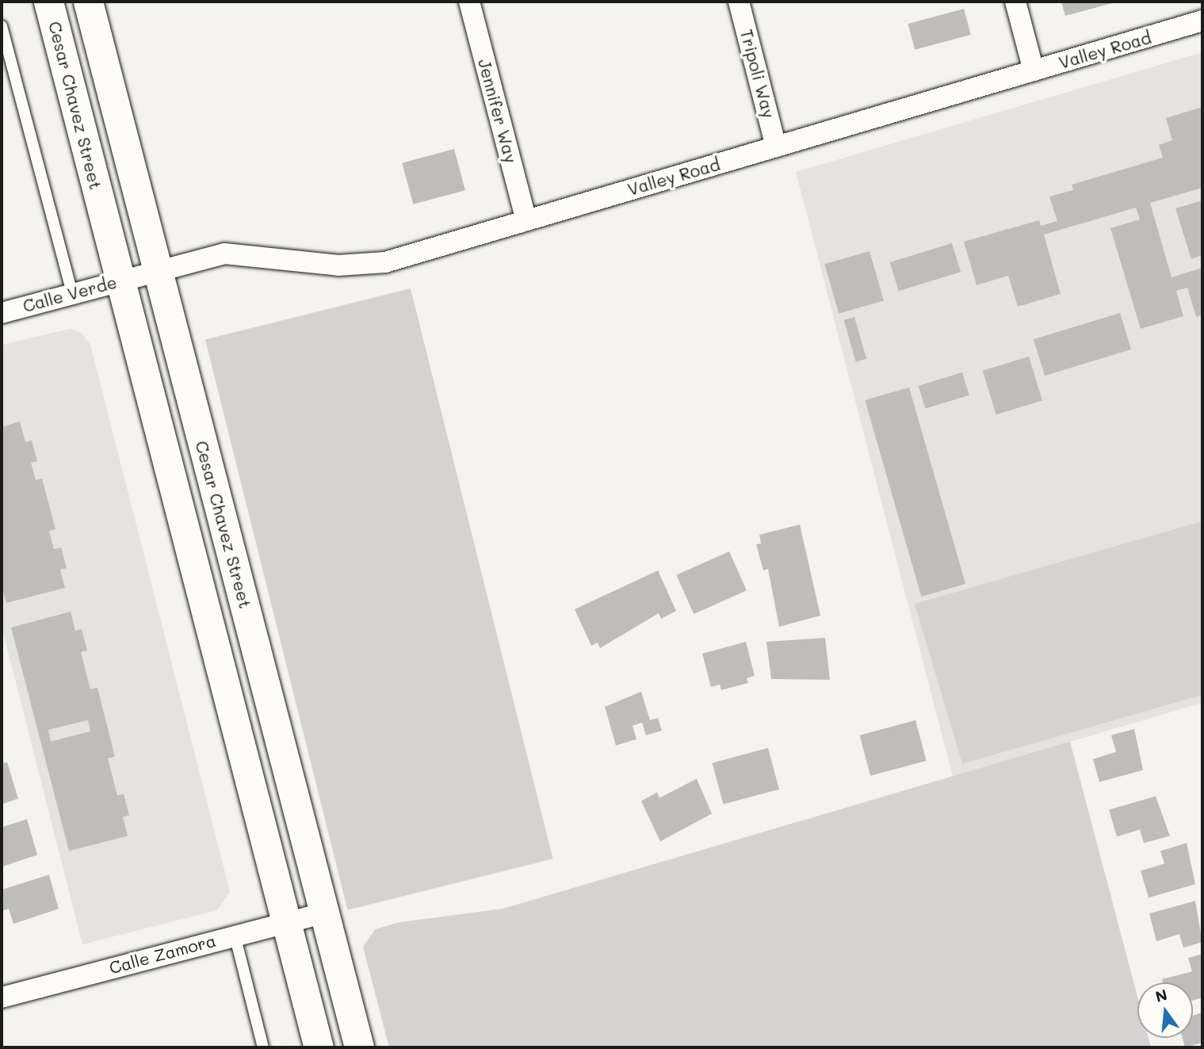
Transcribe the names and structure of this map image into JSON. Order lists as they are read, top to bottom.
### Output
{
  "streets": {
    "main road": ["Cesar Chavez Street"],
    "street": [
      "Valley Road",
      "Tripoli Way",
      "Jennifer Way",
      "Calle Verde",
      "Calle Zamora"
    ]
  },
  "crossings": [
    ["Valley Road", "Tripoli Way"],
    ["Valley Road", "Cesar Chavez Street"],
    ["Valley Road", "Jennifer Way"],
    ["Valley Road", "Calle Verde"],
    ["Cesar Chavez Street", "Calle Verde"],
    ["Cesar Chavez Street", "Calle Zamora"]
  ],
  "north": "top"
}
